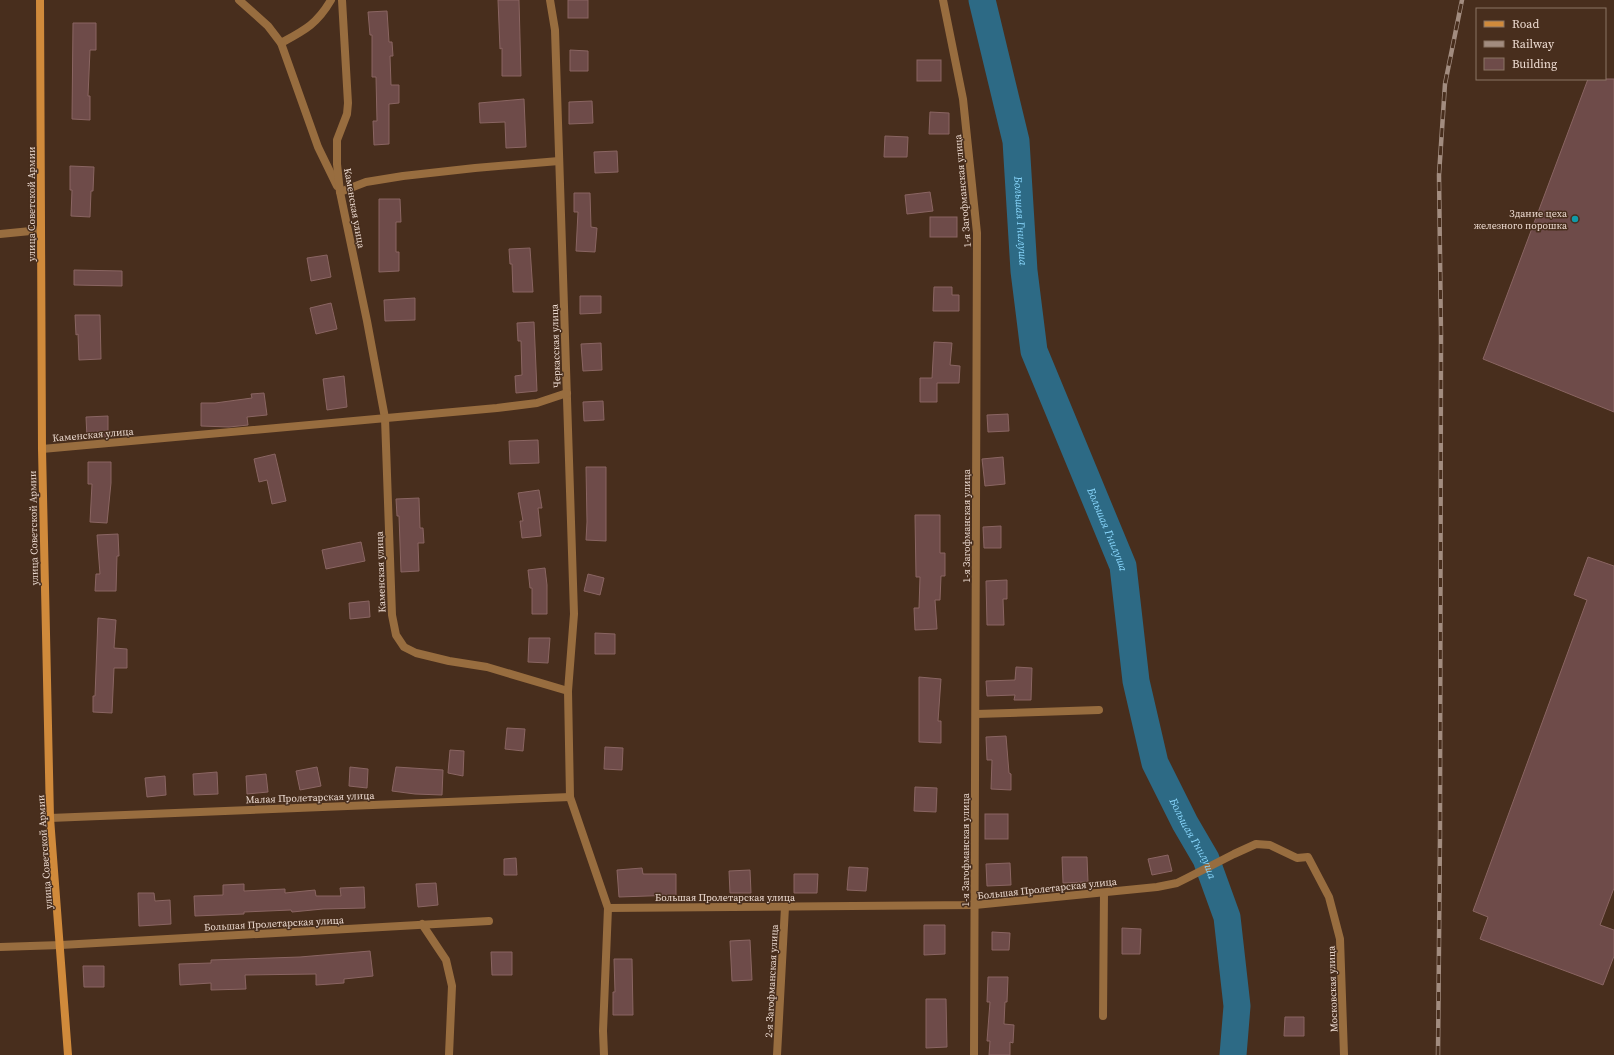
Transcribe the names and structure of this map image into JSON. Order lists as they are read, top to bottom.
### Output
{
  "streets": {
    "main road": ["улица Советской Армии"],
    "street": [
      "1-я Загофманская улица",
      "Каменская улица",
      "Черкасская улица",
      "Малая Пролетарская улица",
      "Большая Пролетарская улица",
      "2-я Загофманская улица",
      "Московская улица"
    ]
  },
  "crossings": [
    ["1-я Загофманская улица", "Большая Пролетарская улица"],
    ["улица Советской Армии", "Каменская улица"],
    ["улица Советской Армии", "Малая Пролетарская улица"],
    ["улица Советской Армии", "Большая Пролетарская улица"],
    ["Каменская улица", "Черкасская улица"],
    ["Большая Пролетарская улица", "2-я Загофманская улица"],
    ["Большая Пролетарская улица", "Московская улица"]
  ],
  "water": ["Большая Гнилуша"],
  "places": ["Здание цеха железного порошка"],
  "legend": ["Road", "Railway", "Building"]
}
